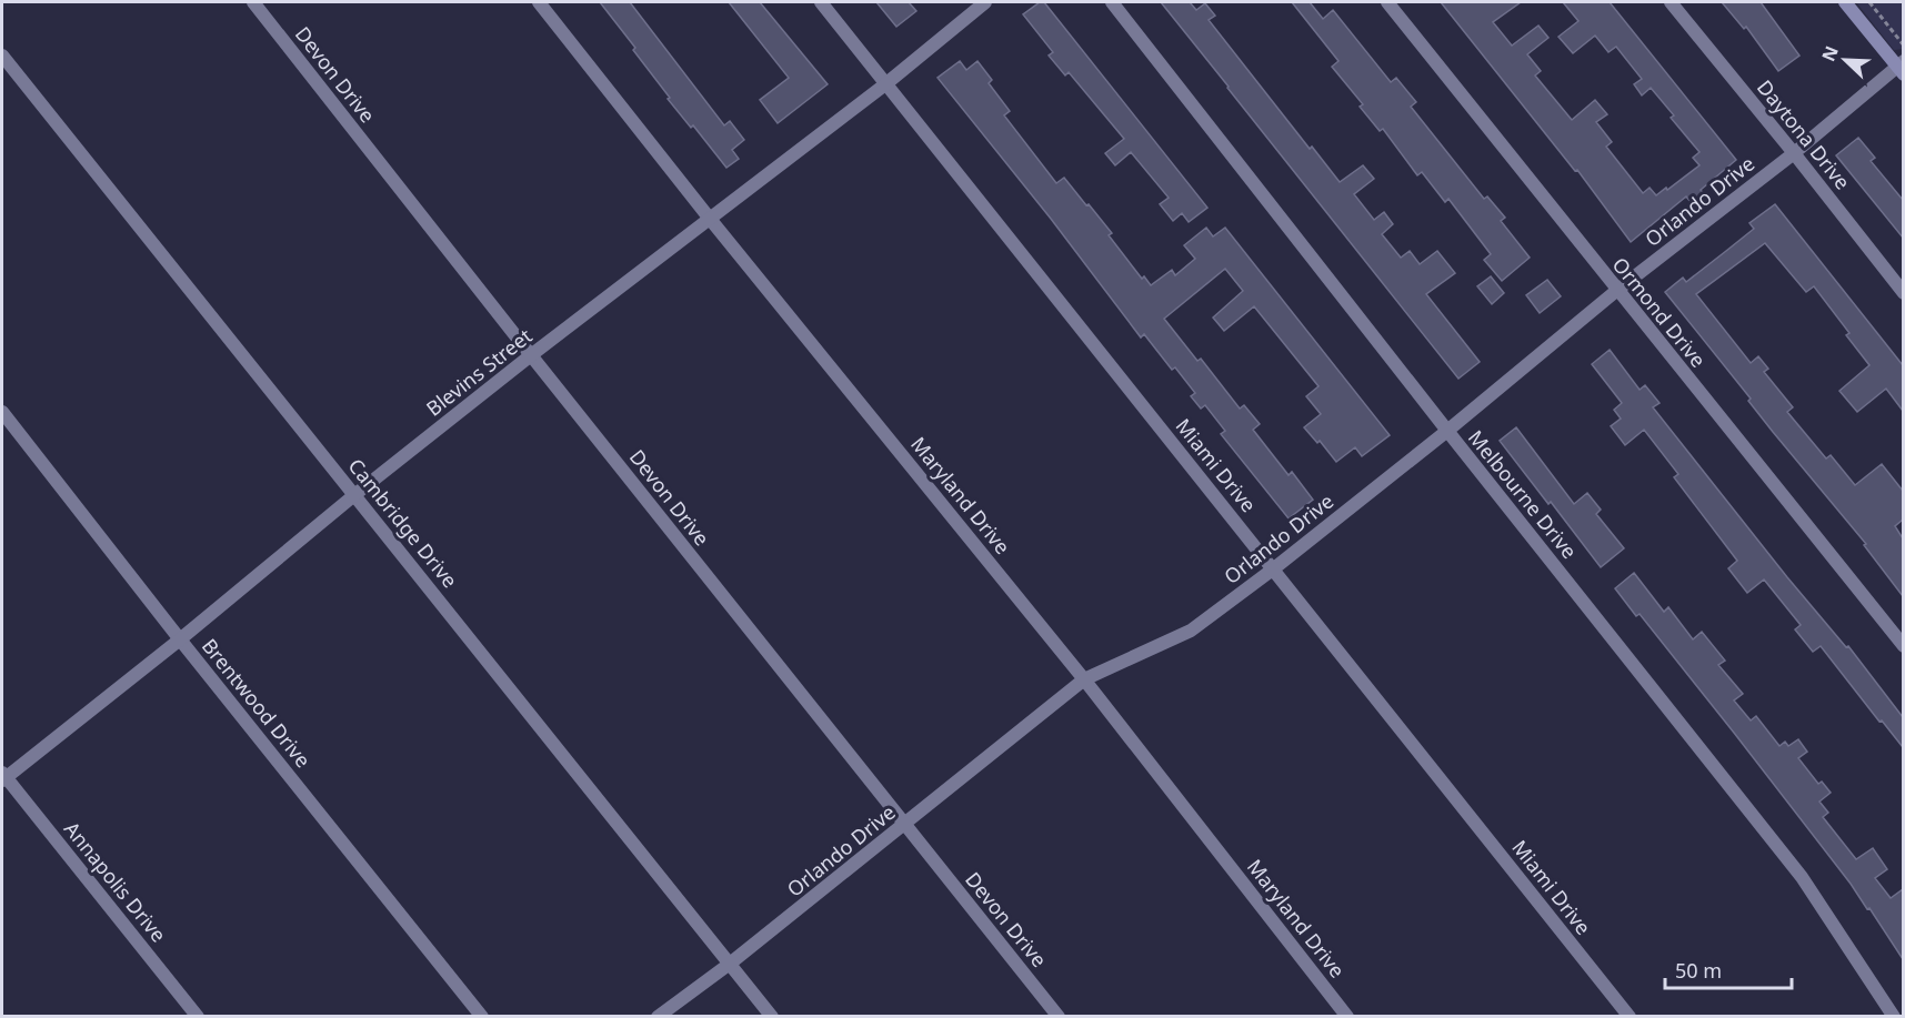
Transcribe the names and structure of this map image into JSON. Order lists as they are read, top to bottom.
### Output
{
  "streets": {
    "street": [
      "Devon Drive",
      "Daytona Drive",
      "Orlando Drive",
      "Ormond Drive",
      "Blevins Street",
      "Miami Drive",
      "Melbourne Drive",
      "Maryland Drive",
      "Cambridge Drive",
      "Brentwood Drive",
      "Annapolis Drive"
    ]
  },
  "crossings": [
    ["Devon Drive", "Orlando Drive"],
    ["Devon Drive", "Blevins Street"],
    ["Daytona Drive", "Orlando Drive"],
    ["Orlando Drive", "Ormond Drive"],
    ["Orlando Drive", "Miami Drive"],
    ["Orlando Drive", "Melbourne Drive"],
    ["Orlando Drive", "Maryland Drive"],
    ["Orlando Drive", "Cambridge Drive"],
    ["Blevins Street", "Miami Drive"],
    ["Blevins Street", "Maryland Drive"],
    ["Blevins Street", "Cambridge Drive"],
    ["Blevins Street", "Brentwood Drive"],
    ["Blevins Street", "Annapolis Drive"]
  ],
  "scale_bar": "50 m",
  "north": "top left"
}
